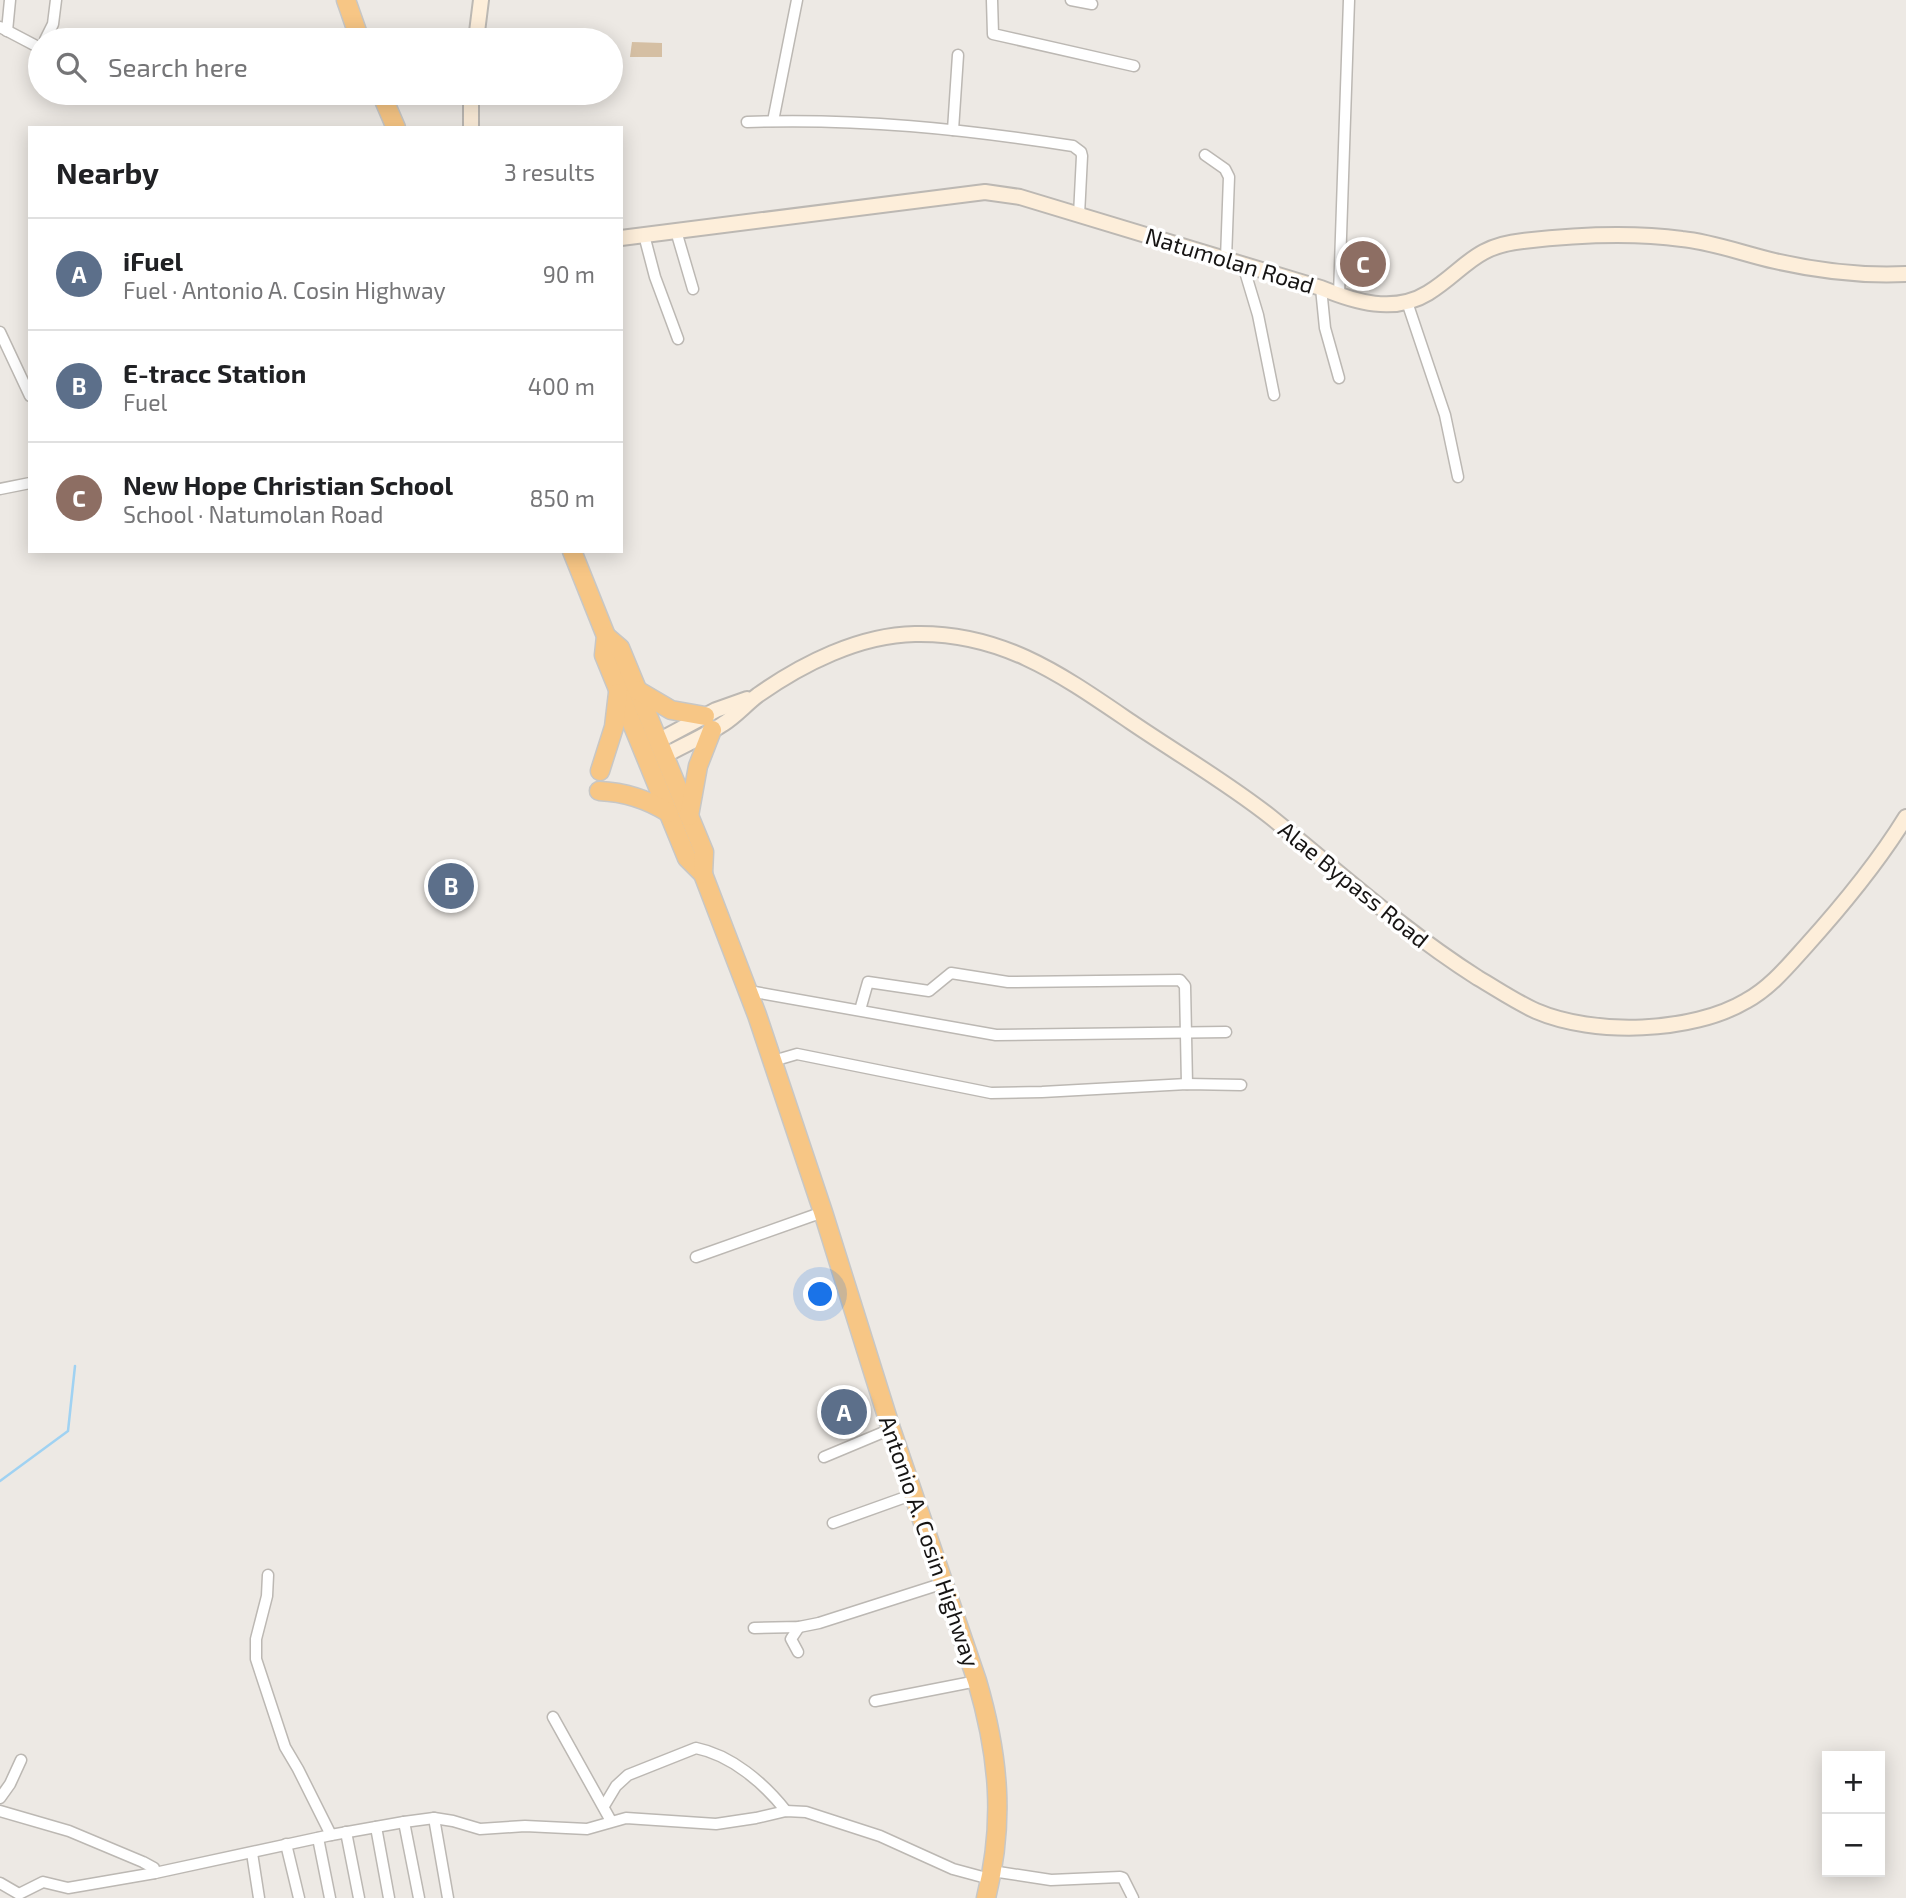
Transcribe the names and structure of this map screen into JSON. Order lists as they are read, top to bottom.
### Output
{
  "streets": {
    "highway": ["Antonio A. Cosin Highway"],
    "main road": ["Natumolan Road", "Alae Bypass Road"]
  },
  "crossings": [
    ["Alae Bypass Road", "Antonio A. Cosin Highway"]
  ],
  "page": {
    "search": "Search here",
    "heading": ["Nearby", "3 results"],
    "list": [
      {
        "mark": "A",
        "name": "iFuel",
        "note": "Fuel · Antonio A. Cosin Highway",
        "value": "90 m"
      },
      {
        "mark": "B",
        "name": "E-tracc Station",
        "note": "Fuel",
        "value": "400 m"
      },
      {
        "mark": "C",
        "name": "New Hope Christian School",
        "note": "School · Natumolan Road",
        "value": "850 m"
      }
    ],
    "pins": ["C", "B", "A"],
    "map_buttons": ["+", "−"]
  }
}
